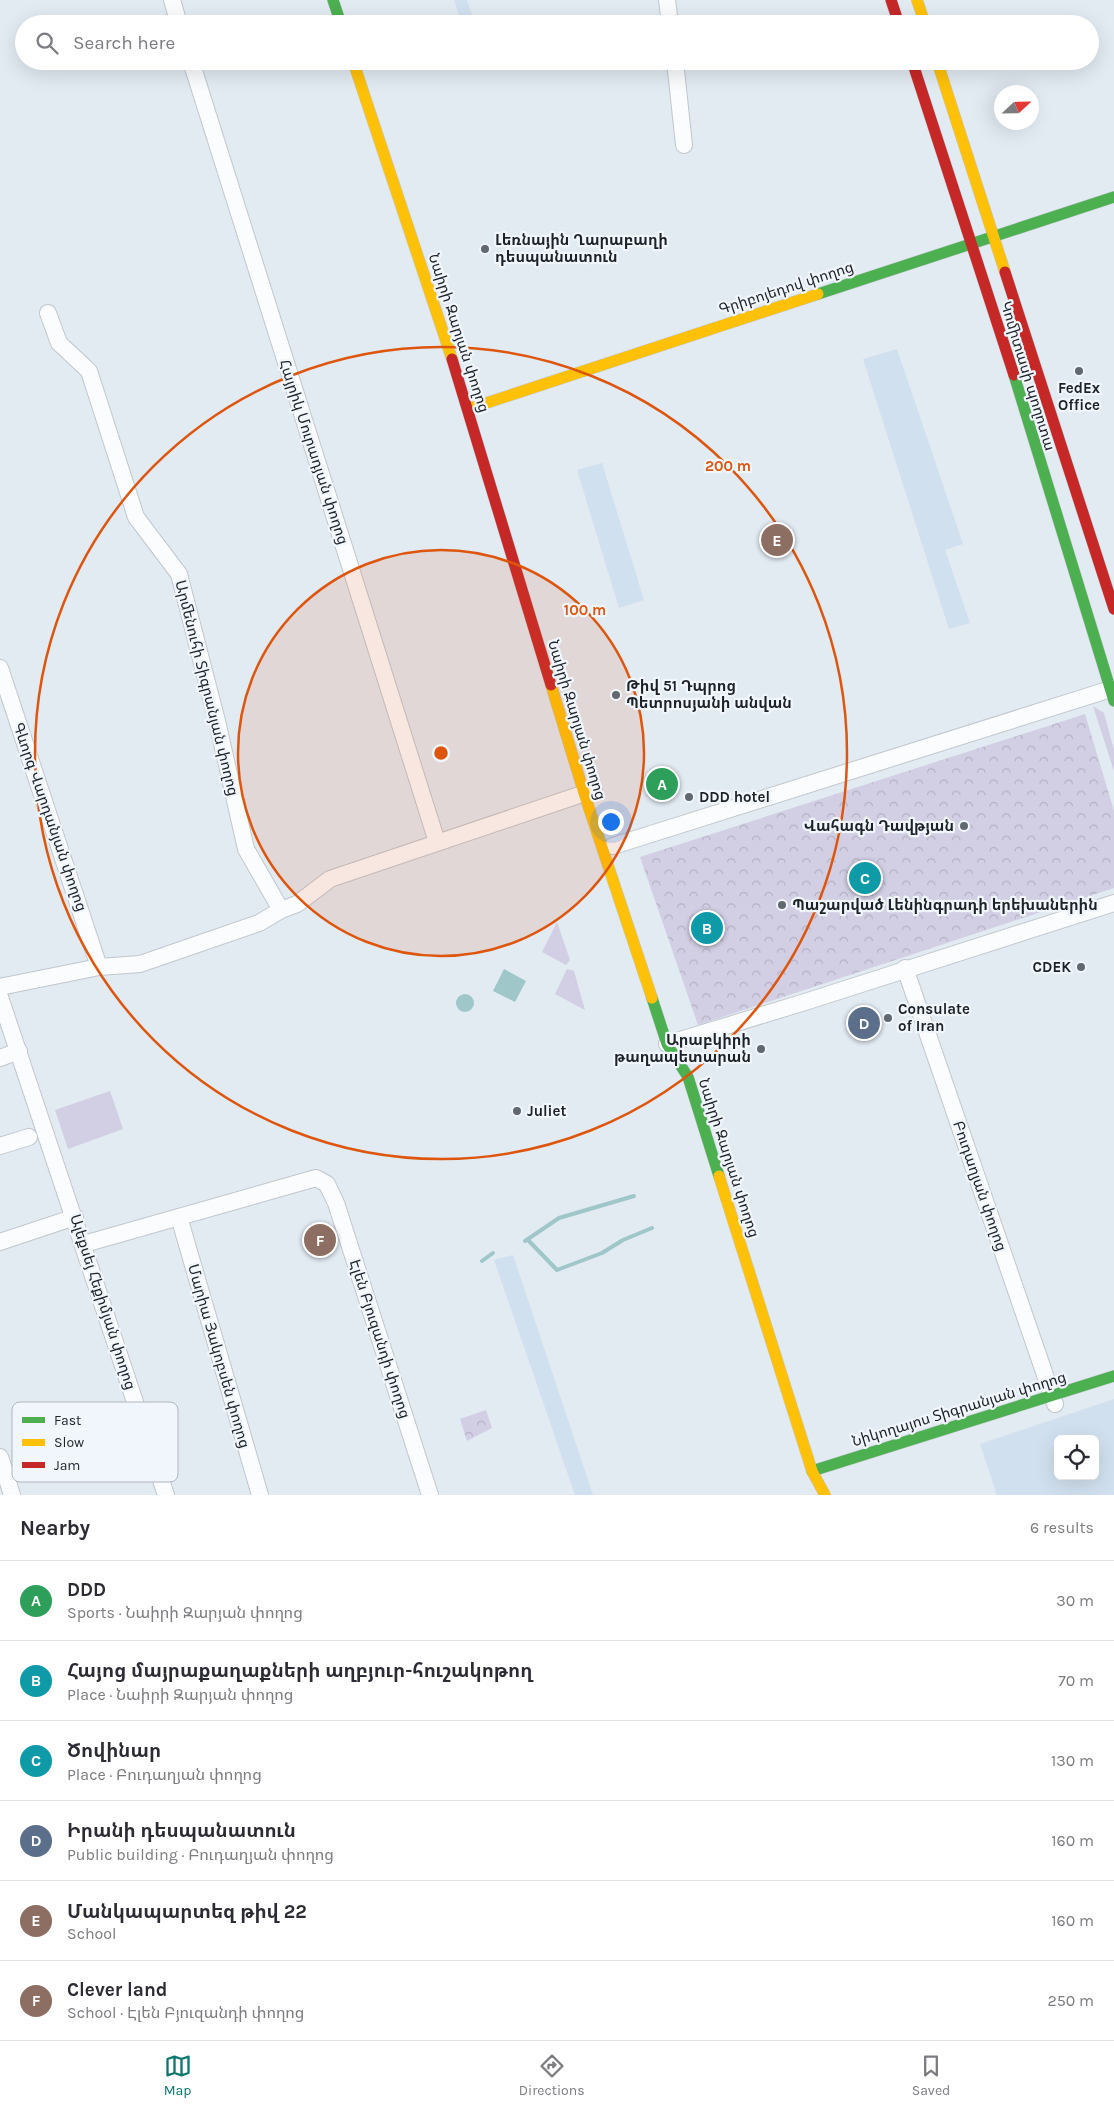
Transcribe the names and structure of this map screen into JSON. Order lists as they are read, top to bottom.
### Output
{
  "streets": {
    "main road": [
      "Գրիբոյեդով փողոց",
      "Նաիրի Զարյան փողոց",
      "Կոմիտասի պողոտա",
      "Նիկողայոս Տիգրանյան փողոց"
    ],
    "street": [
      "Հայրիկ Մուրադյան փողոց",
      "Արմենուհի Տիգրանյան փողոց",
      "Գևորգ Վարդանյան փողոց",
      "Բուդաղյան փողոց",
      "Ալեքսեյ Հեքիմյան փողոց",
      "Էլեն Բյուզանդի փողոց",
      "Մարիա Յակոբսեն փողոց"
    ]
  },
  "crossings": [
    ["Գրիբոյեդով փողոց", "Նաիրի Զարյան փողոց"],
    ["Գրիբոյեդով փողոց", "Կոմիտասի պողոտա"],
    ["Նաիրի Զարյան փողոց", "Նիկողայոս Տիգրանյան փողոց"],
    ["Բուդաղյան փողոց", "Նիկողայոս Տիգրանյան փողոց"],
    ["Էլեն Բյուզանդի փողոց", "Մարիա Յակոբսեն փողոց"]
  ],
  "places": [
    "Լեռնային Ղարաբաղի դեսպանատուն",
    "FedEx Office",
    "Թիվ 51 Դպրոց Պետրոսյանի անվան",
    "DDD hotel",
    "Վահագն Դավթյան",
    "Պաշարված Լենինգրադի երեխաներին",
    "CDEK",
    "Consulate of Iran",
    "Արաբկիրի թաղապետարան",
    "Juliet"
  ],
  "legend": ["Fast", "Slow", "Jam"],
  "north": "right",
  "page": {
    "search": "Search here",
    "pins": [
      "E",
      "A",
      "C",
      "B",
      "D",
      "F"
    ],
    "heading": ["Nearby", "6 results"],
    "list": [
      {
        "mark": "A",
        "name": "DDD",
        "note": "Sports · Նաիրի Զարյան փողոց",
        "value": "30 m"
      },
      {
        "mark": "B",
        "name": "Հայոց մայրաքաղաքների աղբյուր-հուշակոթող",
        "note": "Place · Նաիրի Զարյան փողոց",
        "value": "70 m"
      },
      {
        "mark": "C",
        "name": "Ծովինար",
        "note": "Place · Բուդաղյան փողոց",
        "value": "130 m"
      },
      {
        "mark": "D",
        "name": "Իրանի դեսպանատուն",
        "note": "Public building · Բուդաղյան փողոց",
        "value": "160 m"
      },
      {
        "mark": "E",
        "name": "Մանկապարտեզ թիվ 22",
        "note": "School",
        "value": "160 m"
      },
      {
        "mark": "F",
        "name": "Clever land",
        "note": "School · Էլեն Բյուզանդի փողոց",
        "value": "250 m"
      }
    ],
    "nav": ["Map", "Directions", "Saved"]
  },
  "rings": ["200 m", "100 m"]
}
